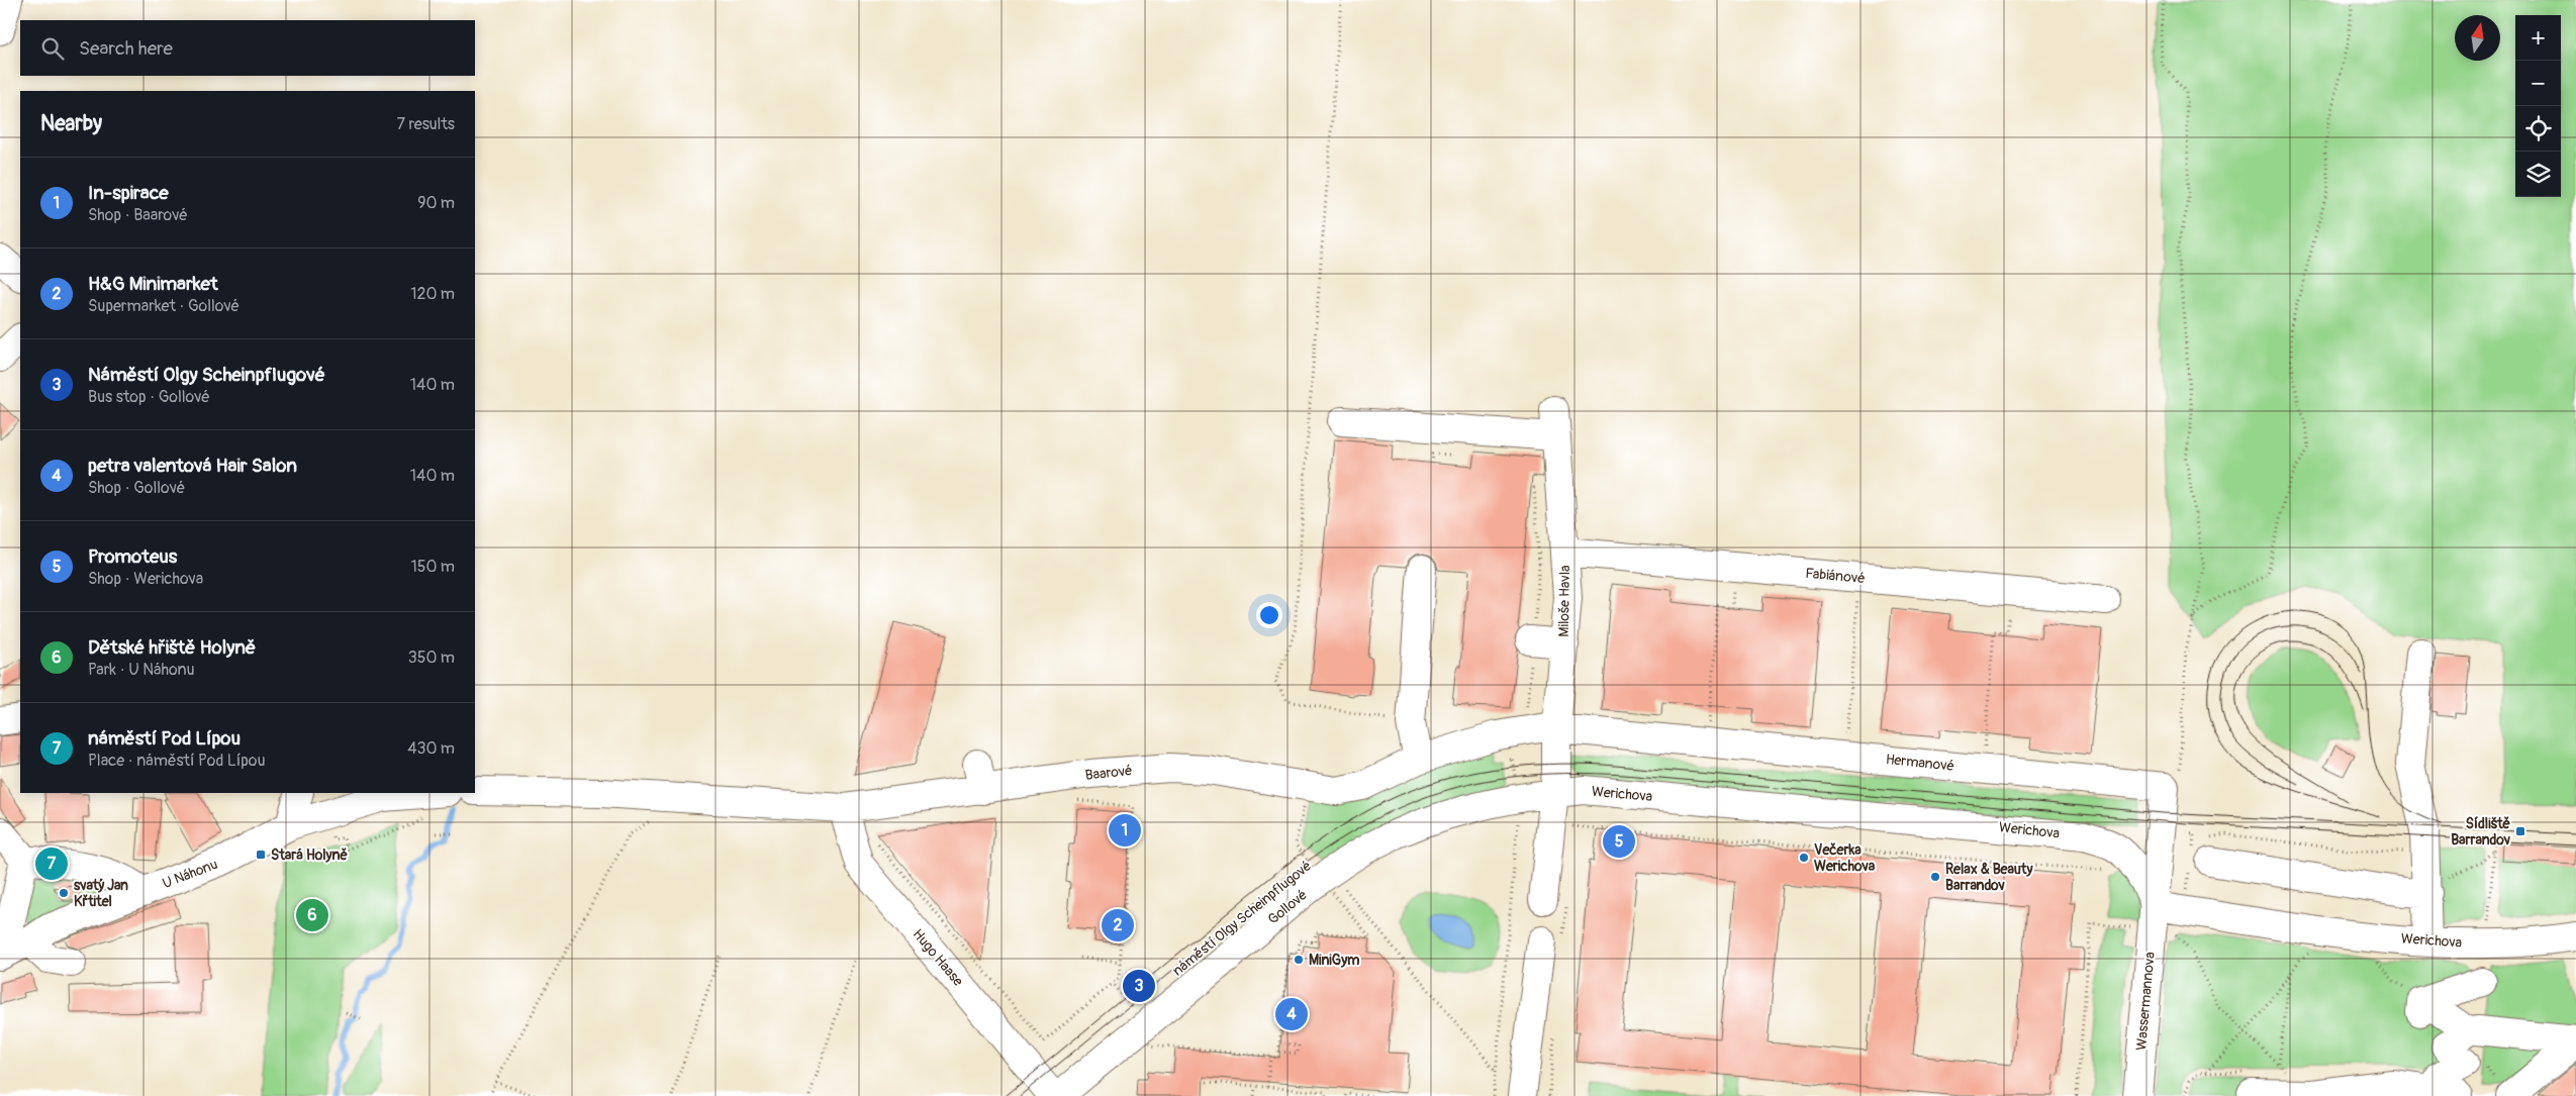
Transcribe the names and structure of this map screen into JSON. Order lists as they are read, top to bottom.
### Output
{
  "streets": {
    "street": [
      "Fabiánové",
      "Miloše Havla",
      "Hermanové",
      "Baarové",
      "Werichova",
      "U Náhonu",
      "Gollové",
      "Hugo Haase",
      "Wassermannova"
    ],
    "path": ["náměstí Olgy Scheinpflugové"]
  },
  "crossings": [
    ["Fabiánové", "Miloše Havla"],
    ["Miloše Havla", "Hermanové"],
    ["Miloše Havla", "Baarové"],
    ["Miloše Havla", "Werichova"],
    ["Miloše Havla", "Gollové"],
    ["Hermanové", "Baarové"],
    ["Hermanové", "Werichova"],
    ["Hermanové", "Wassermannova"],
    ["Baarové", "Hugo Haase"],
    ["Werichova", "Gollové"],
    ["Werichova", "Wassermannova"],
    ["Gollové", "náměstí Olgy Scheinpflugové"]
  ],
  "places": {
    "transit": ["Sídliště Barrandov", "Stará Holyně"],
    "other": [
      "Večerka Werichova",
      "Relax & Beauty Barrandov",
      "svatý Jan Křtitel",
      "MiniGym"
    ]
  },
  "north": "top",
  "page": {
    "map_buttons": ["+", "−"],
    "search": "Search here",
    "heading": ["Nearby", "7 results"],
    "list": [
      {
        "mark": "1",
        "name": "In-spirace",
        "note": "Shop · Baarové",
        "value": "90 m"
      },
      {
        "mark": "2",
        "name": "H&G Minimarket",
        "note": "Supermarket · Gollové",
        "value": "120 m"
      },
      {
        "mark": "3",
        "name": "Náměstí Olgy Scheinpflugové",
        "note": "Bus stop · Gollové",
        "value": "140 m"
      },
      {
        "mark": "4",
        "name": "petra valentová Hair Salon",
        "note": "Shop · Gollové",
        "value": "140 m"
      },
      {
        "mark": "5",
        "name": "Promoteus",
        "note": "Shop · Werichova",
        "value": "150 m"
      },
      {
        "mark": "6",
        "name": "Dětské hřiště Holyně",
        "note": "Park · U Náhonu",
        "value": "350 m"
      },
      {
        "mark": "7",
        "name": "náměstí Pod Lípou",
        "note": "Place · náměstí Pod Lípou",
        "value": "430 m"
      }
    ],
    "pins": [
      "1",
      "5",
      "7",
      "6",
      "2",
      "3",
      "4"
    ]
  }
}
